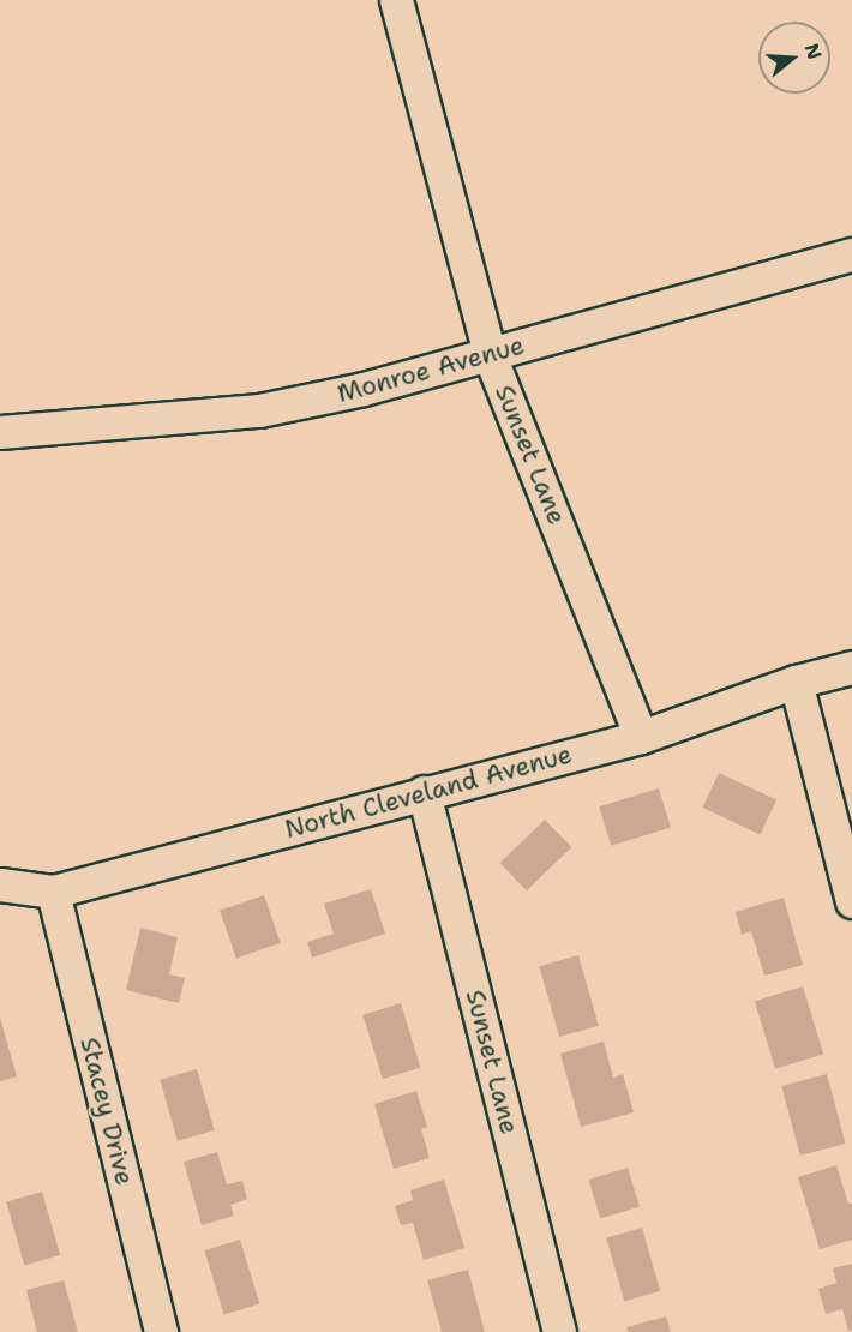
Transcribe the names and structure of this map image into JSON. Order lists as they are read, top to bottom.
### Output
{
  "streets": {
    "street": [
      "Monroe Avenue",
      "Sunset Lane",
      "North Cleveland Avenue",
      "Stacey Drive"
    ]
  },
  "crossings": [
    ["Monroe Avenue", "Sunset Lane"],
    ["Sunset Lane", "North Cleveland Avenue"],
    ["North Cleveland Avenue", "Stacey Drive"]
  ],
  "north": "right"
}
